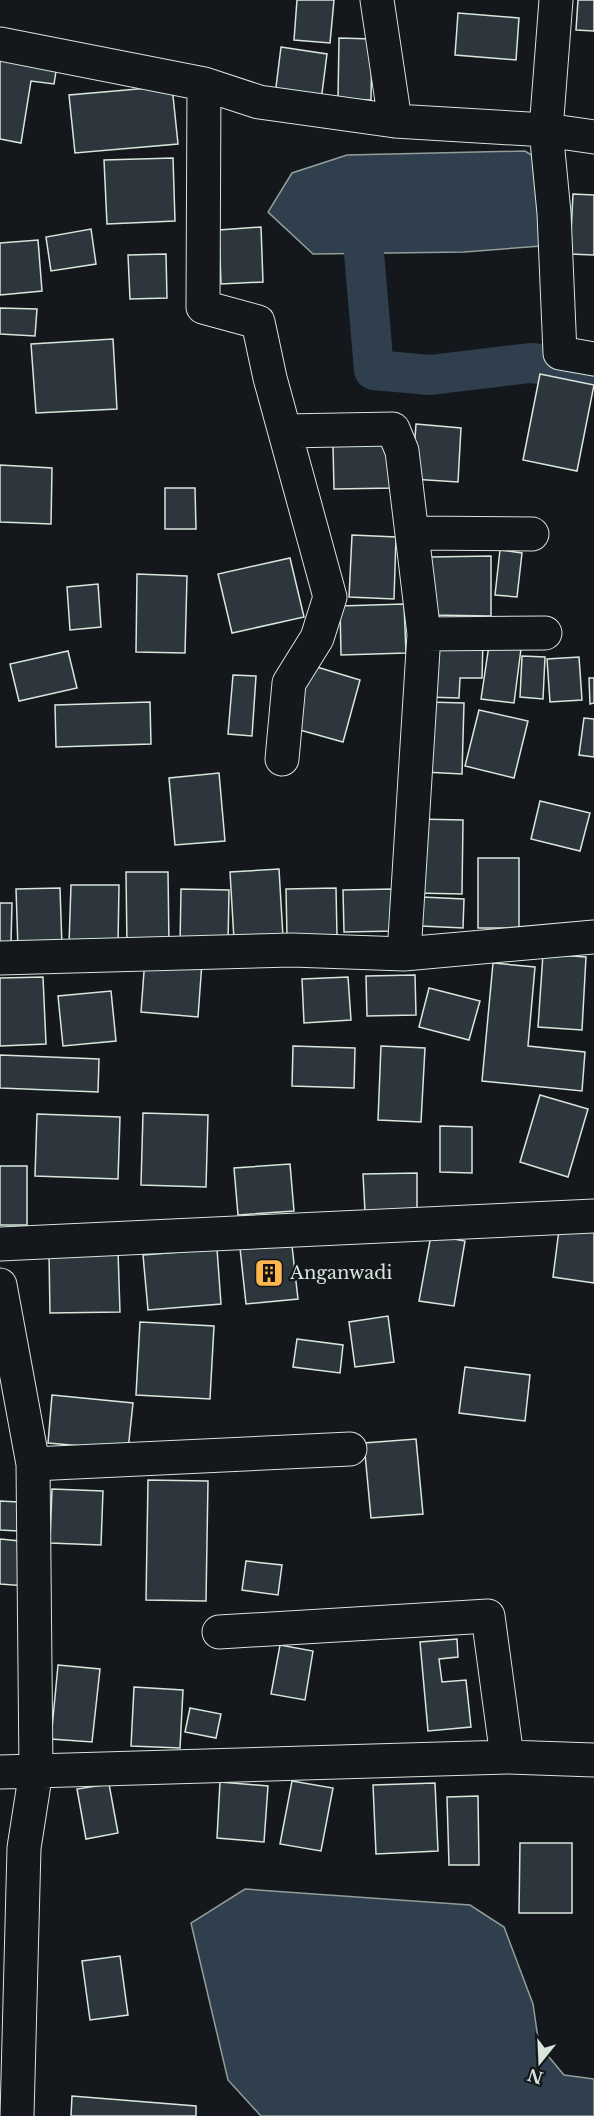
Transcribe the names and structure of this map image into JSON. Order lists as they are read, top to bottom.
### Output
{
  "places": {
    "building": ["Anganwadi"]
  },
  "north": "bottom"
}
